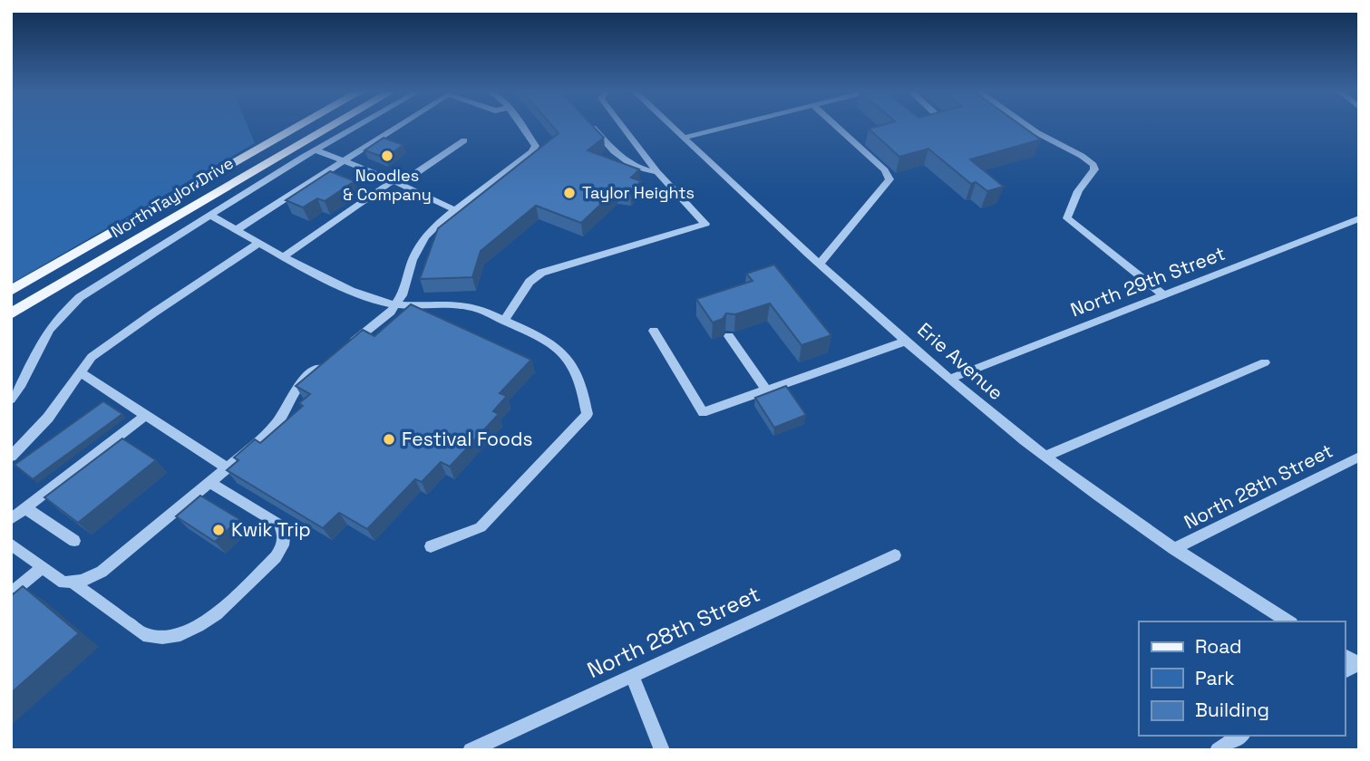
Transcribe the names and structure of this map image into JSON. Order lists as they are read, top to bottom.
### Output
{
  "streets": {
    "main road": ["North Taylor Drive"],
    "street": ["North 29th Street", "Erie Avenue", "North 28th Street"]
  },
  "crossings": [
    ["North 29th Street", "Erie Avenue"],
    ["Erie Avenue", "North 28th Street"]
  ],
  "places": [
    "Noodles & Company",
    "Taylor Heights",
    "Festival Foods",
    "Kwik Trip"
  ],
  "legend": ["Road", "Park", "Building"]
}
